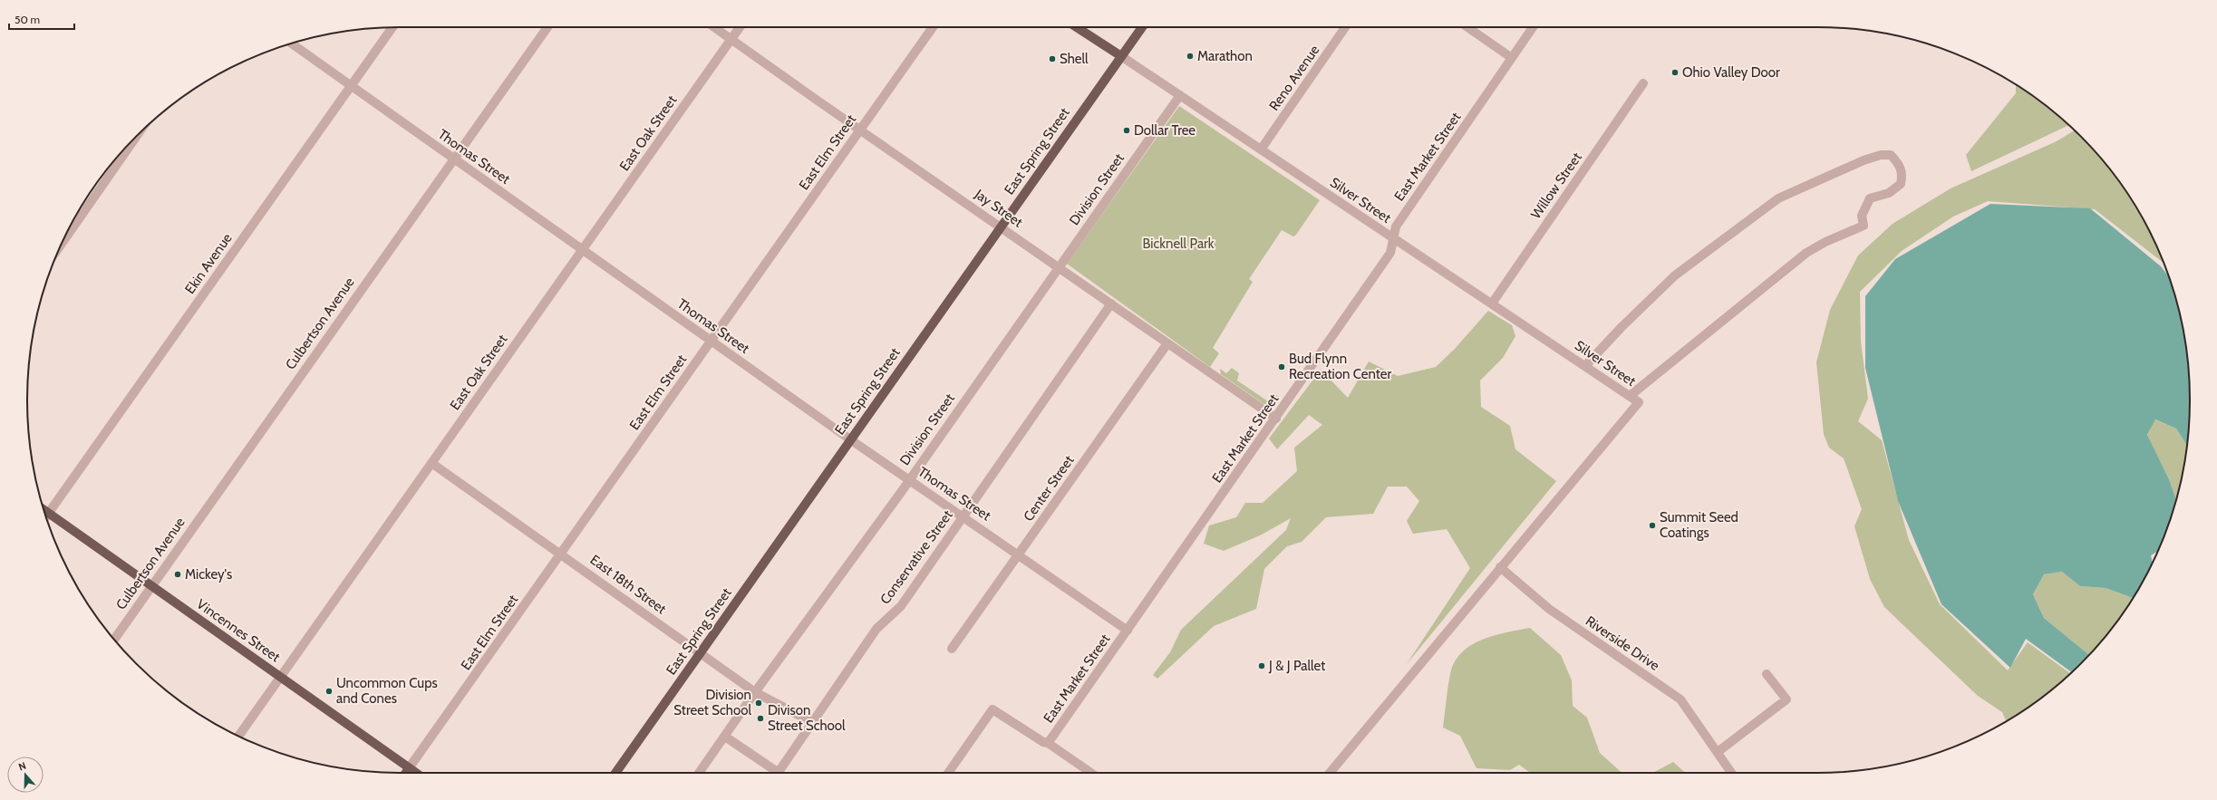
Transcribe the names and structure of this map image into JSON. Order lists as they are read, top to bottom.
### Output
{
  "streets": {
    "main road": [
      "East Spring Street",
      "East Elm Street",
      "Silver Street",
      "Vincennes Street"
    ],
    "street": [
      "Reno Avenue",
      "East Oak Street",
      "Thomas Street",
      "East Market Street",
      "Willow Street",
      "Division Street",
      "Jay Street",
      "Ekin Avenue",
      "Culbertson Avenue",
      "Center Street",
      "Conservative Street",
      "East 18th Street",
      "Riverside Drive"
    ]
  },
  "crossings": [
    ["Reno Avenue", "Silver Street"],
    ["East Oak Street", "Thomas Street"],
    ["East Oak Street", "Jay Street"],
    ["East Oak Street", "East 18th Street"],
    ["East Oak Street", "Vincennes Street"],
    ["East Spring Street", "Thomas Street"],
    ["East Spring Street", "Silver Street"],
    ["East Spring Street", "Jay Street"],
    ["East Spring Street", "East 18th Street"],
    ["East Elm Street", "Thomas Street"],
    ["East Elm Street", "Jay Street"],
    ["East Elm Street", "East 18th Street"],
    ["East Elm Street", "Vincennes Street"],
    ["Thomas Street", "East Market Street"],
    ["Thomas Street", "Division Street"],
    ["Thomas Street", "Ekin Avenue"],
    ["Thomas Street", "Culbertson Avenue"],
    ["Thomas Street", "Center Street"],
    ["Thomas Street", "Conservative Street"],
    ["East Market Street", "Silver Street"],
    ["East Market Street", "Jay Street"],
    ["Willow Street", "Silver Street"],
    ["Division Street", "Silver Street"],
    ["Division Street", "Jay Street"],
    ["Division Street", "East 18th Street"],
    ["Silver Street", "Riverside Drive"],
    ["Jay Street", "Center Street"],
    ["Jay Street", "Conservative Street"],
    ["Ekin Avenue", "Vincennes Street"],
    ["Culbertson Avenue", "Vincennes Street"],
    ["Conservative Street", "East 18th Street"]
  ],
  "parks": ["Bicknell Park"],
  "places": [
    "Marathon",
    "Shell",
    "Ohio Valley Door",
    "Dollar Tree",
    "Bud Flynn Recreation Center",
    "Summit Seed Coatings",
    "Mickey's",
    "J & J Pallet",
    "Uncommon Cups and Cones",
    "Division Street School",
    "Divison Street School"
  ],
  "scale_bar": "50 m",
  "north": "top"
}
